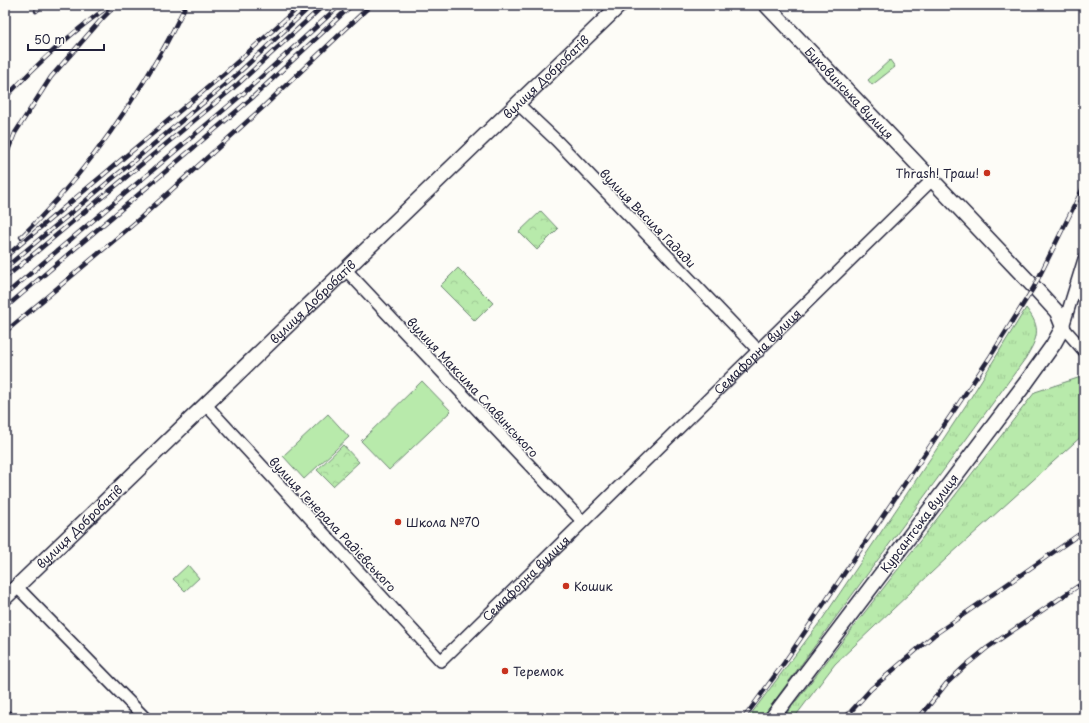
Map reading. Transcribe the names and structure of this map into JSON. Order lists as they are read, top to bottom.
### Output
{
  "streets": {
    "street": [
      "вулиця Добробатів",
      "Буковинська вулиця",
      "вулиця Василя Гадади",
      "Семафорна вулиця",
      "вулиця Максима Славинського",
      "Курсантська вулиця",
      "вулиця Генерала Радієвського"
    ]
  },
  "crossings": [
    ["вулиця Добробатів", "вулиця Василя Гадади"],
    ["вулиця Добробатів", "вулиця Максима Славинського"],
    ["вулиця Добробатів", "вулиця Генерала Радієвського"],
    ["Буковинська вулиця", "Семафорна вулиця"],
    ["вулиця Василя Гадади", "Семафорна вулиця"],
    ["Семафорна вулиця", "вулиця Максима Славинського"],
    ["Семафорна вулиця", "вулиця Генерала Радієвського"]
  ],
  "places": [
    "Thrash! Траш!",
    "Школа №70",
    "Кошик",
    "Теремок"
  ],
  "scale_bar": "50 m"
}
